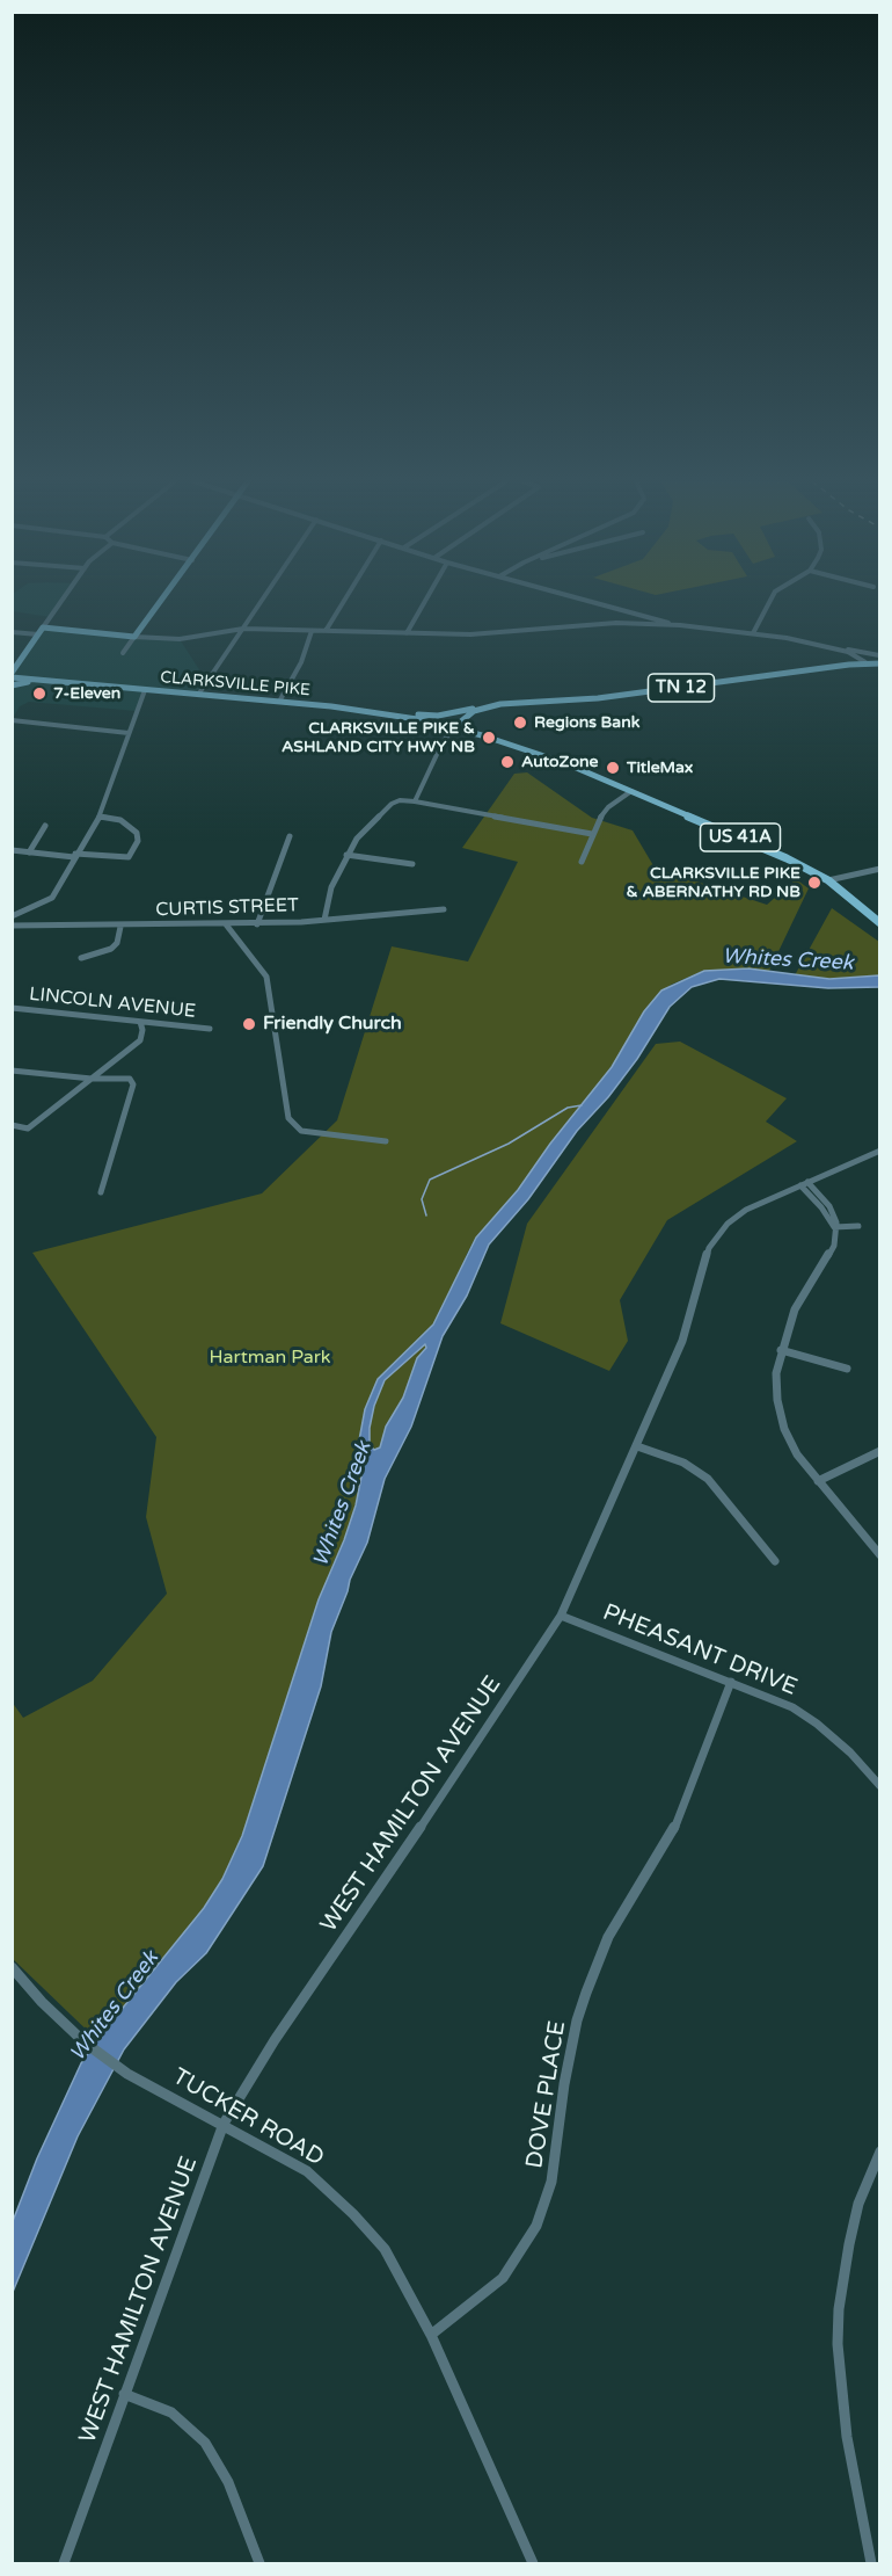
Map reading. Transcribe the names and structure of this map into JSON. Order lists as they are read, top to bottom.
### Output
{
  "streets": {
    "main road": ["CLARKSVILLE PIKE", "TN 12", "US 41A"],
    "street": [
      "CURTIS STREET",
      "LINCOLN AVENUE",
      "PHEASANT DRIVE",
      "WEST HAMILTON AVENUE",
      "DOVE PLACE",
      "TUCKER ROAD"
    ]
  },
  "crossings": [
    ["CLARKSVILLE PIKE", "TN 12"],
    ["CLARKSVILLE PIKE", "US 41A"],
    ["TN 12", "US 41A"],
    ["PHEASANT DRIVE", "WEST HAMILTON AVENUE"],
    ["PHEASANT DRIVE", "DOVE PLACE"],
    ["WEST HAMILTON AVENUE", "TUCKER ROAD"],
    ["DOVE PLACE", "TUCKER ROAD"]
  ],
  "water": ["Whites Creek"],
  "parks": ["Hartman Park"],
  "places": [
    "7-Eleven",
    "Regions Bank",
    "CLARKSVILLE PIKE & ASHLAND CITY HWY NB",
    "AutoZone",
    "TitleMax",
    "CLARKSVILLE PIKE & ABERNATHY RD NB",
    "Friendly Church"
  ]
}
